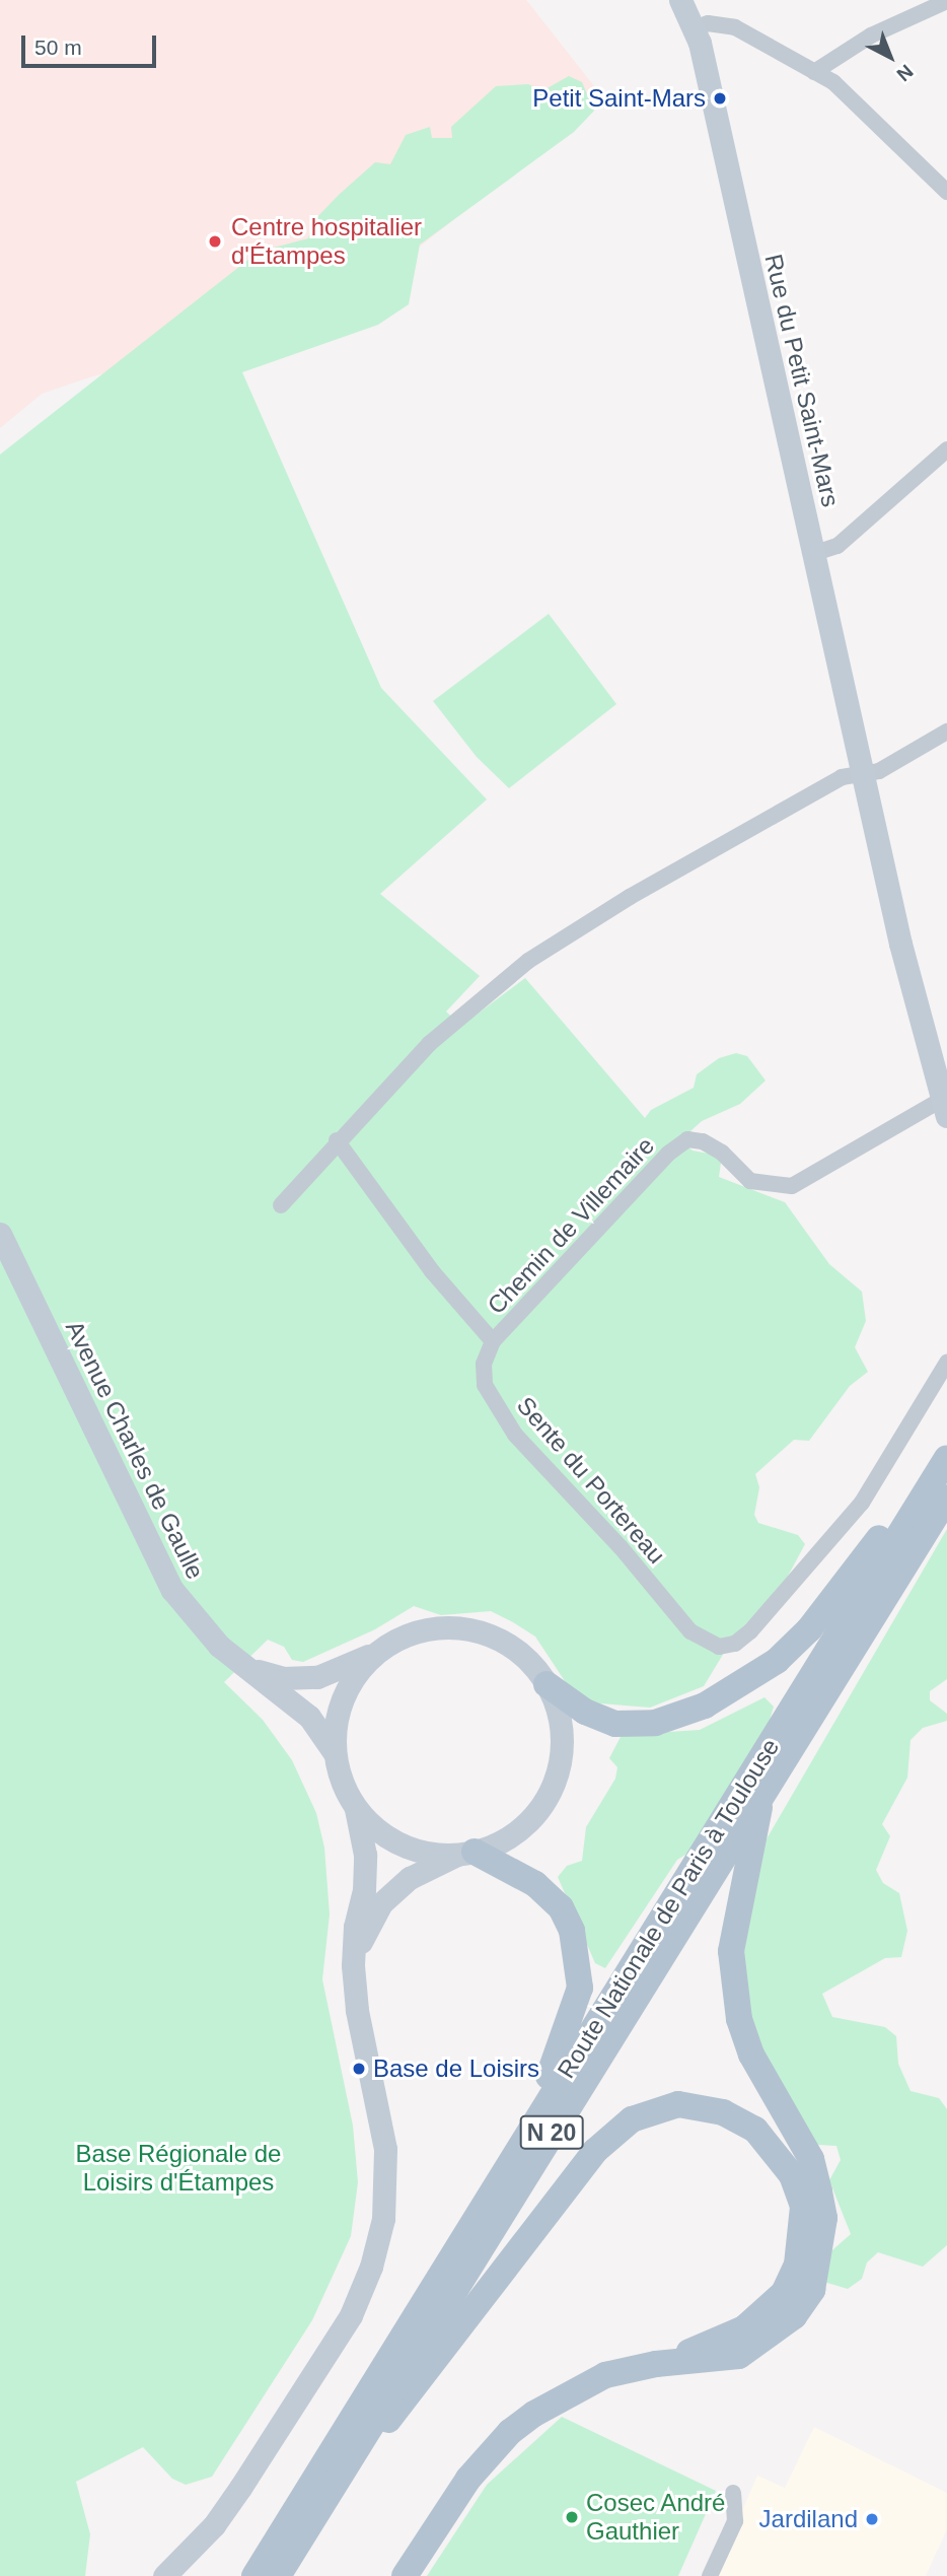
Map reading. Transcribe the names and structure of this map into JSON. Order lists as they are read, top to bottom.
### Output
{
  "streets": {
    "main road": [
      "Rue du Petit Saint-Mars",
      "Avenue Charles de Gaulle",
      "Route Nationale de Paris à Toulouse",
      "N 20"
    ],
    "street": ["Chemin de Villemaire", "Sente du Portereau"]
  },
  "crossings": [
    ["Rue du Petit Saint-Mars", "Chemin de Villemaire"],
    ["Chemin de Villemaire", "Sente du Portereau"]
  ],
  "parks": ["Base Régionale de Loisirs d'Étampes"],
  "places": [
    "Petit Saint-Mars",
    "Centre hospitalier d'Étampes",
    "Base de Loisirs",
    "Cosec André Gauthier",
    "Jardiland"
  ],
  "scale_bar": "50 m",
  "north": "bottom right"
}
